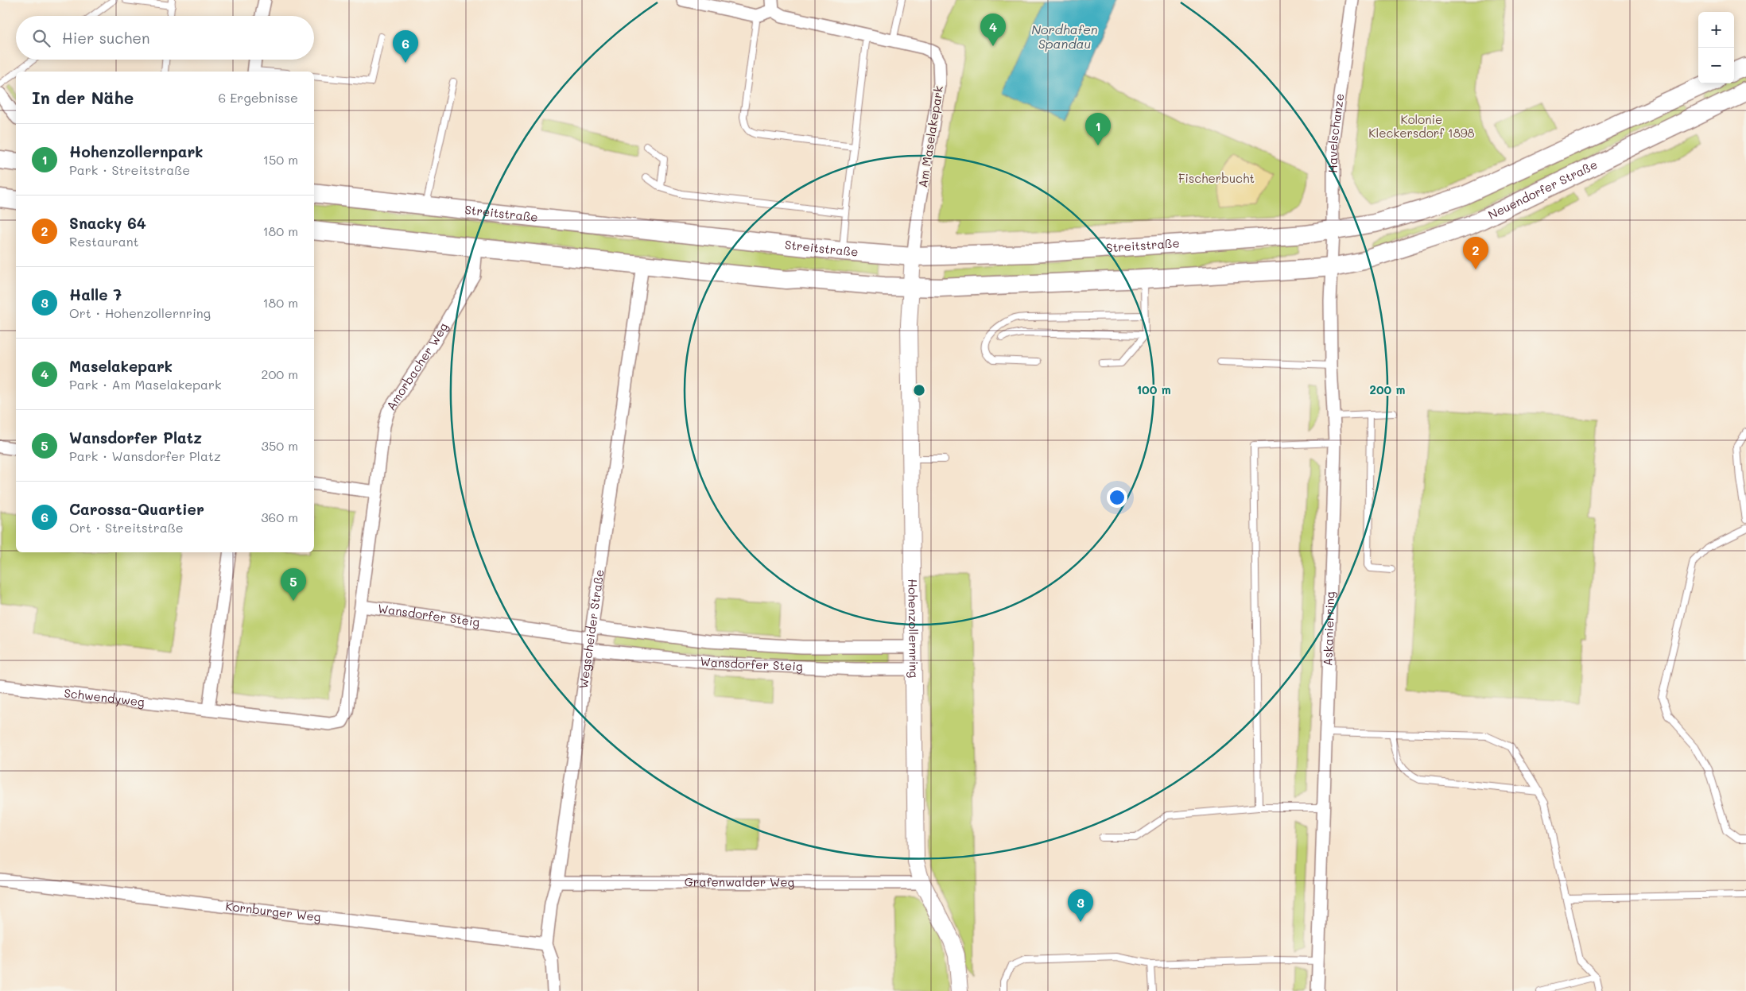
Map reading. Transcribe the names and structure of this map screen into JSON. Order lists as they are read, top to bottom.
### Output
{
  "streets": {
    "main road": ["Neuendorfer Straße", "Streitstraße"],
    "street": [
      "Havelschanze",
      "Am Maselakepark",
      "Amorbacher Weg",
      "Wansdorfer Steig",
      "Wegscheider Straße",
      "Hohenzollernring",
      "Askanierring",
      "Schwendyweg",
      "Grafenwalder Weg",
      "Kornburger Weg"
    ]
  },
  "crossings": [
    ["Havelschanze", "Neuendorfer Straße"],
    ["Havelschanze", "Streitstraße"],
    ["Havelschanze", "Askanierring"],
    ["Am Maselakepark", "Streitstraße"],
    ["Am Maselakepark", "Hohenzollernring"],
    ["Neuendorfer Straße", "Askanierring"],
    ["Streitstraße", "Hohenzollernring"],
    ["Amorbacher Weg", "Wansdorfer Steig"],
    ["Amorbacher Weg", "Schwendyweg"],
    ["Wansdorfer Steig", "Wegscheider Straße"],
    ["Wansdorfer Steig", "Hohenzollernring"],
    ["Wansdorfer Steig", "Schwendyweg"],
    ["Wegscheider Straße", "Grafenwalder Weg"],
    ["Wegscheider Straße", "Kornburger Weg"],
    ["Hohenzollernring", "Grafenwalder Weg"]
  ],
  "water": ["Nordhafen Spandau"],
  "parks": ["Kolonie Kleckersdorf 1898", "Fischerbucht"],
  "page": {
    "map_buttons": ["+", "−"],
    "pins": [
      "4",
      "6",
      "1",
      "2",
      "5",
      "3"
    ],
    "search": "Hier suchen",
    "heading": ["In der Nähe", "6 Ergebnisse"],
    "list": [
      {
        "mark": "1",
        "name": "Hohenzollernpark",
        "note": "Park · Streitstraße",
        "value": "150 m"
      },
      {
        "mark": "2",
        "name": "Snacky 64",
        "note": "Restaurant",
        "value": "180 m"
      },
      {
        "mark": "3",
        "name": "Halle 7",
        "note": "Ort · Hohenzollernring",
        "value": "180 m"
      },
      {
        "mark": "4",
        "name": "Maselakepark",
        "note": "Park · Am Maselakepark",
        "value": "200 m"
      },
      {
        "mark": "5",
        "name": "Wansdorfer Platz",
        "note": "Park · Wansdorfer Platz",
        "value": "350 m"
      },
      {
        "mark": "6",
        "name": "Carossa-Quartier",
        "note": "Ort · Streitstraße",
        "value": "360 m"
      }
    ]
  },
  "rings": ["100 m", "200 m"]
}
